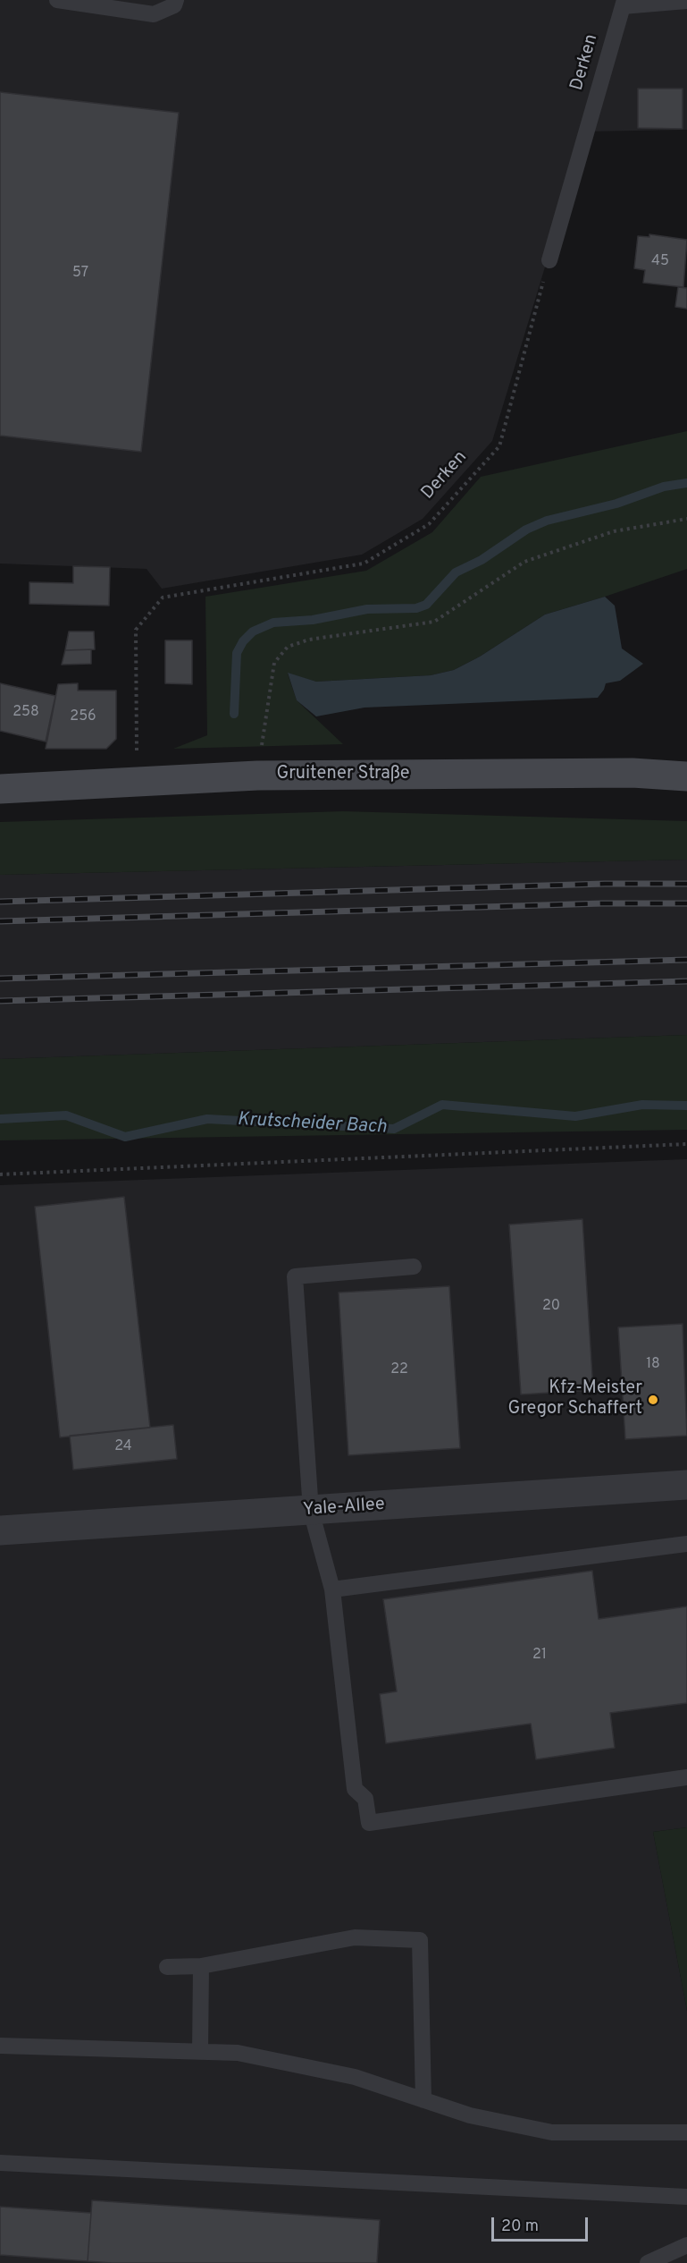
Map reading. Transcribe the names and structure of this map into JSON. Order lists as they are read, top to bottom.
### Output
{
  "streets": {
    "street": ["Gruitener Straße", "Yale-Allee"],
    "lane": ["Derken"]
  },
  "crossings": [
    ["Derken", "Gruitener Straße"]
  ],
  "water": ["Krutscheider Bach"],
  "places": ["Kfz-Meister Gregor Schaffert"],
  "house_numbers": [
    "45",
    "57",
    "258",
    "256",
    "20",
    "18",
    "22",
    "24",
    "21"
  ],
  "scale_bar": "20 m"
}
